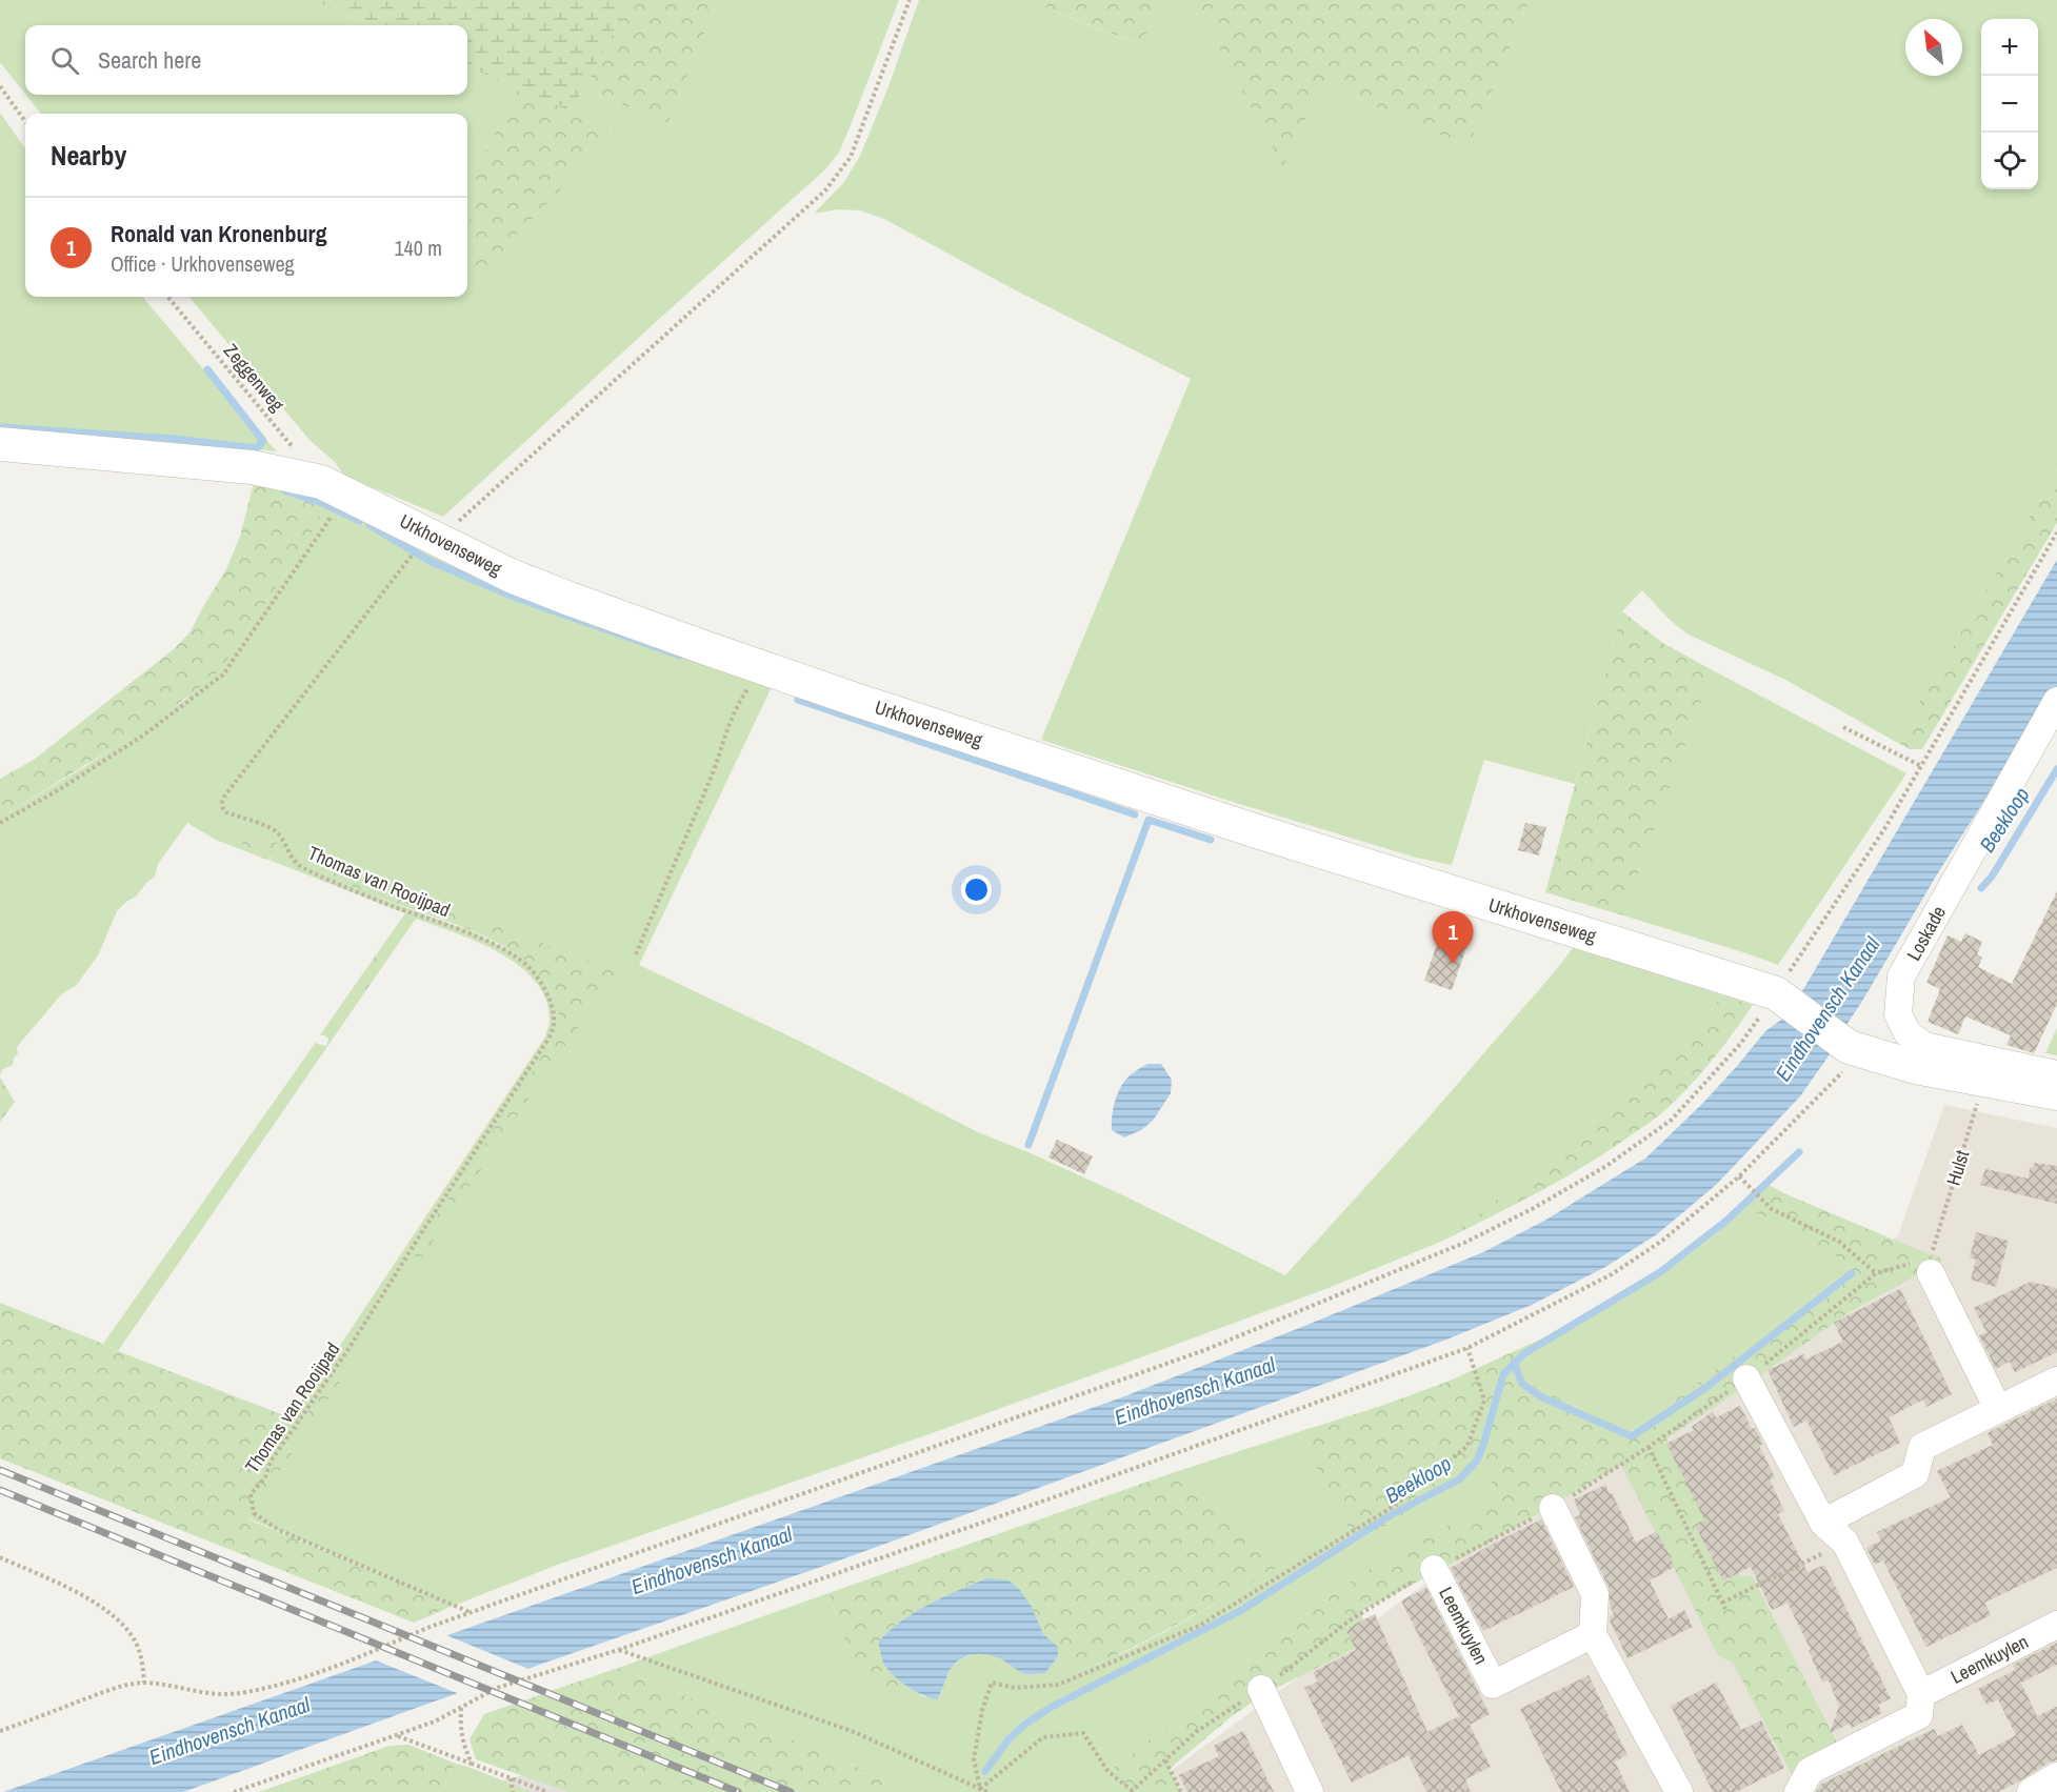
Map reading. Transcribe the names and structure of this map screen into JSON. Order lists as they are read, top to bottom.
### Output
{
  "streets": {
    "street": ["Urkhovenseweg", "Loskade", "Leemkuylen"],
    "path": ["Zeggenweg", "Thomas van Rooijpad", "Hulst"]
  },
  "crossings": [
    ["Zeggenweg", "Urkhovenseweg"]
  ],
  "water": ["Beekloop", "Eindhovensch Kanaal"],
  "north": "top left",
  "page": {
    "map_buttons": ["+", "−"],
    "search": "Search here",
    "heading": "Nearby",
    "list": [
      {
        "mark": "1",
        "name": "Ronald van Kronenburg",
        "note": "Office · Urkhovenseweg",
        "value": "140 m"
      }
    ],
    "pins": "1"
  }
}
